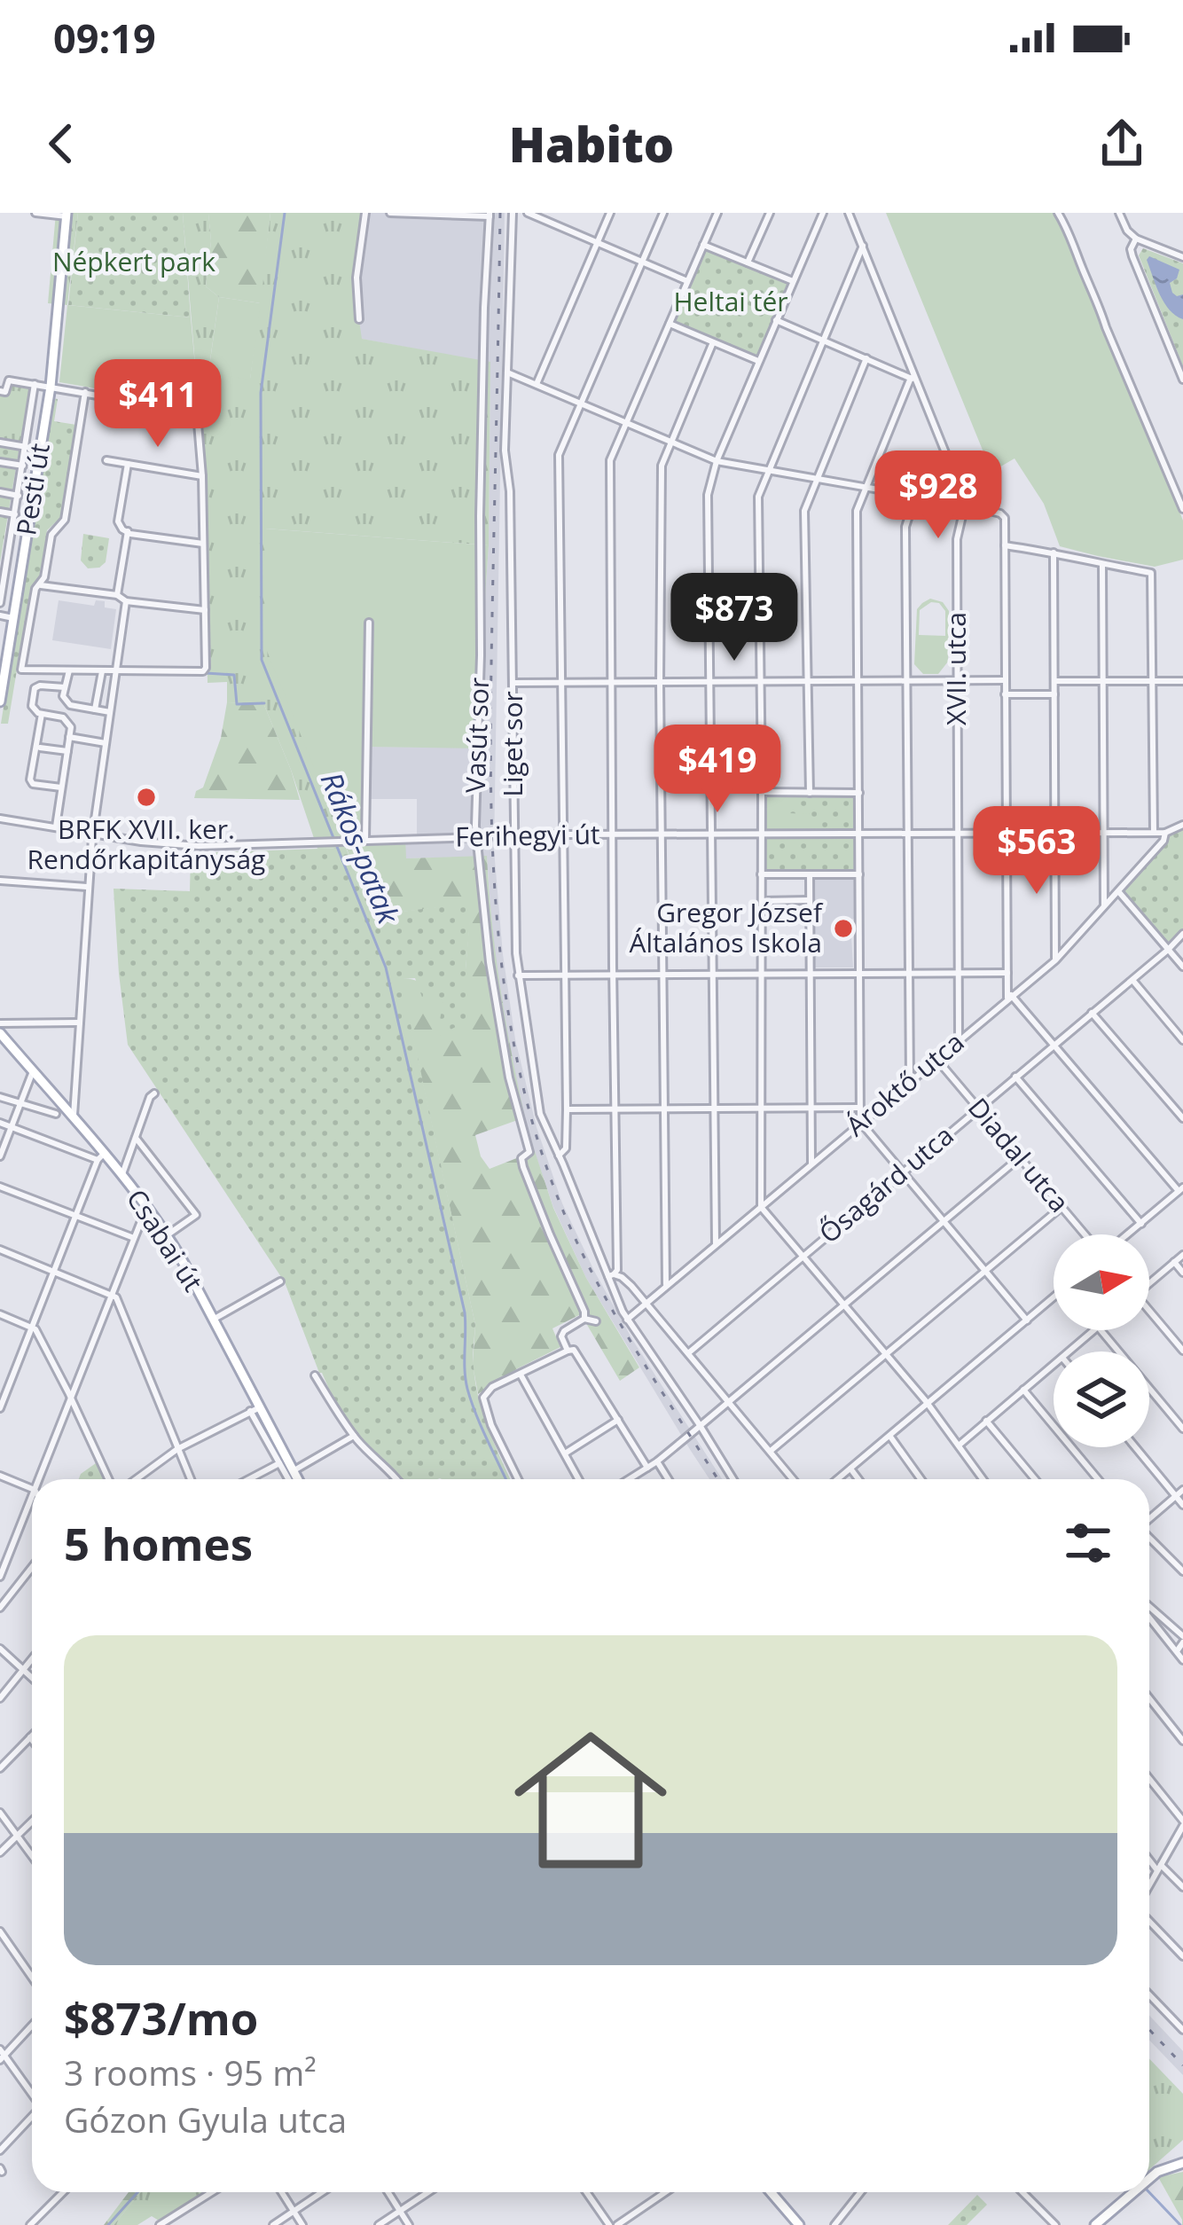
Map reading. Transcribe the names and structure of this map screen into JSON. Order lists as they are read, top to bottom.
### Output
{
  "streets": {
    "main road": ["Pesti út", "Csabai út"],
    "street": [
      "XVII. utca",
      "Vasút sor",
      "Liget sor",
      "Ferihegyi út",
      "Ároktő utca",
      "Diadal utca",
      "Ősagárd utca"
    ]
  },
  "crossings": [
    ["XVII. utca", "Ferihegyi út"],
    ["XVII. utca", "Ároktő utca"],
    ["Vasút sor", "Ferihegyi út"],
    ["Liget sor", "Ferihegyi út"],
    ["Liget sor", "Ároktő utca"],
    ["Ferihegyi út", "Ároktő utca"],
    ["Ároktő utca", "Diadal utca"],
    ["Diadal utca", "Ősagárd utca"]
  ],
  "water": ["Rákos-patak"],
  "parks": ["Népkert park", "Heltai tér"],
  "places": ["BRFK XVII. ker. Rendőrkapitányság", "Gregor József Általános Iskola"],
  "north": "right",
  "page": {
    "status": "09:19",
    "header": "Habito",
    "price": [
      "$411",
      "$928",
      "$873",
      "$419",
      "$563"
    ],
    "heading": "5 homes",
    "list": [
      {
        "name": "$873/mo",
        "note": "3 rooms · 95 m² · Gózon Gyula utca"
      }
    ]
  }
}
